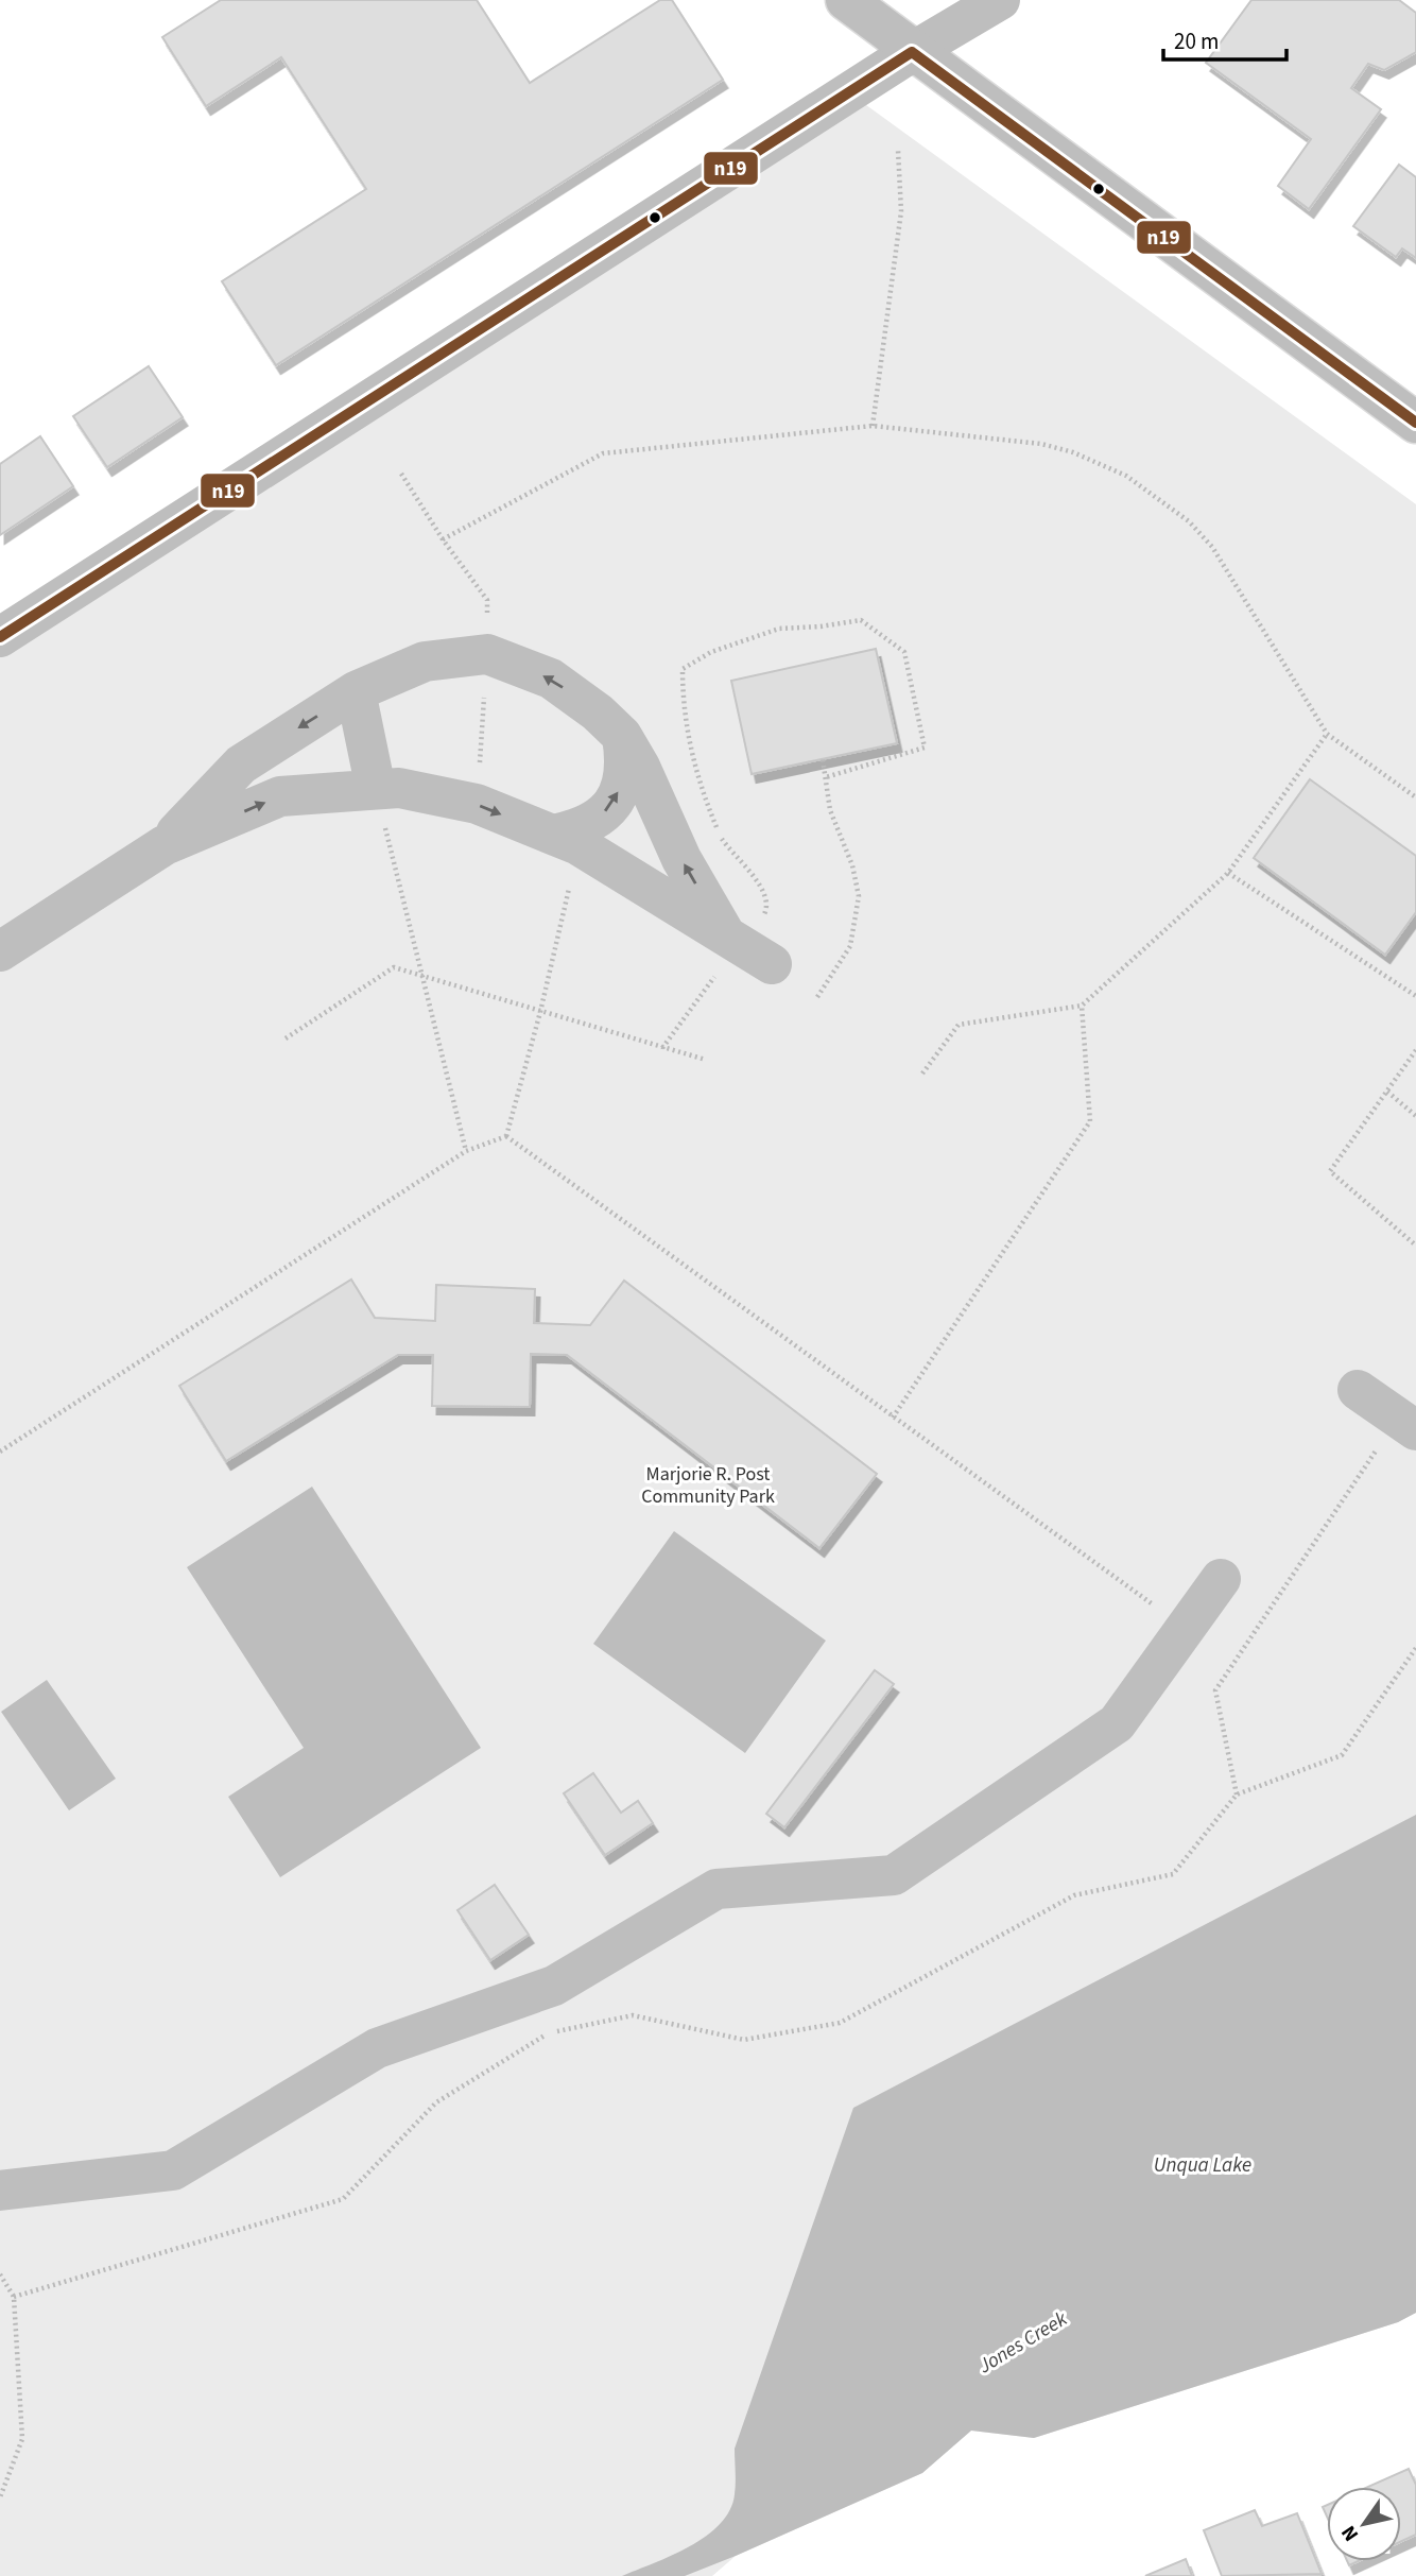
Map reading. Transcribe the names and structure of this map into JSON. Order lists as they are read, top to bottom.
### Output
{
  "water": ["Unqua Lake", "Jones Creek"],
  "parks": ["Marjorie R. Post Community Park"],
  "lines": ["transit line n19"],
  "scale_bar": "20 m",
  "north": "bottom left"
}
